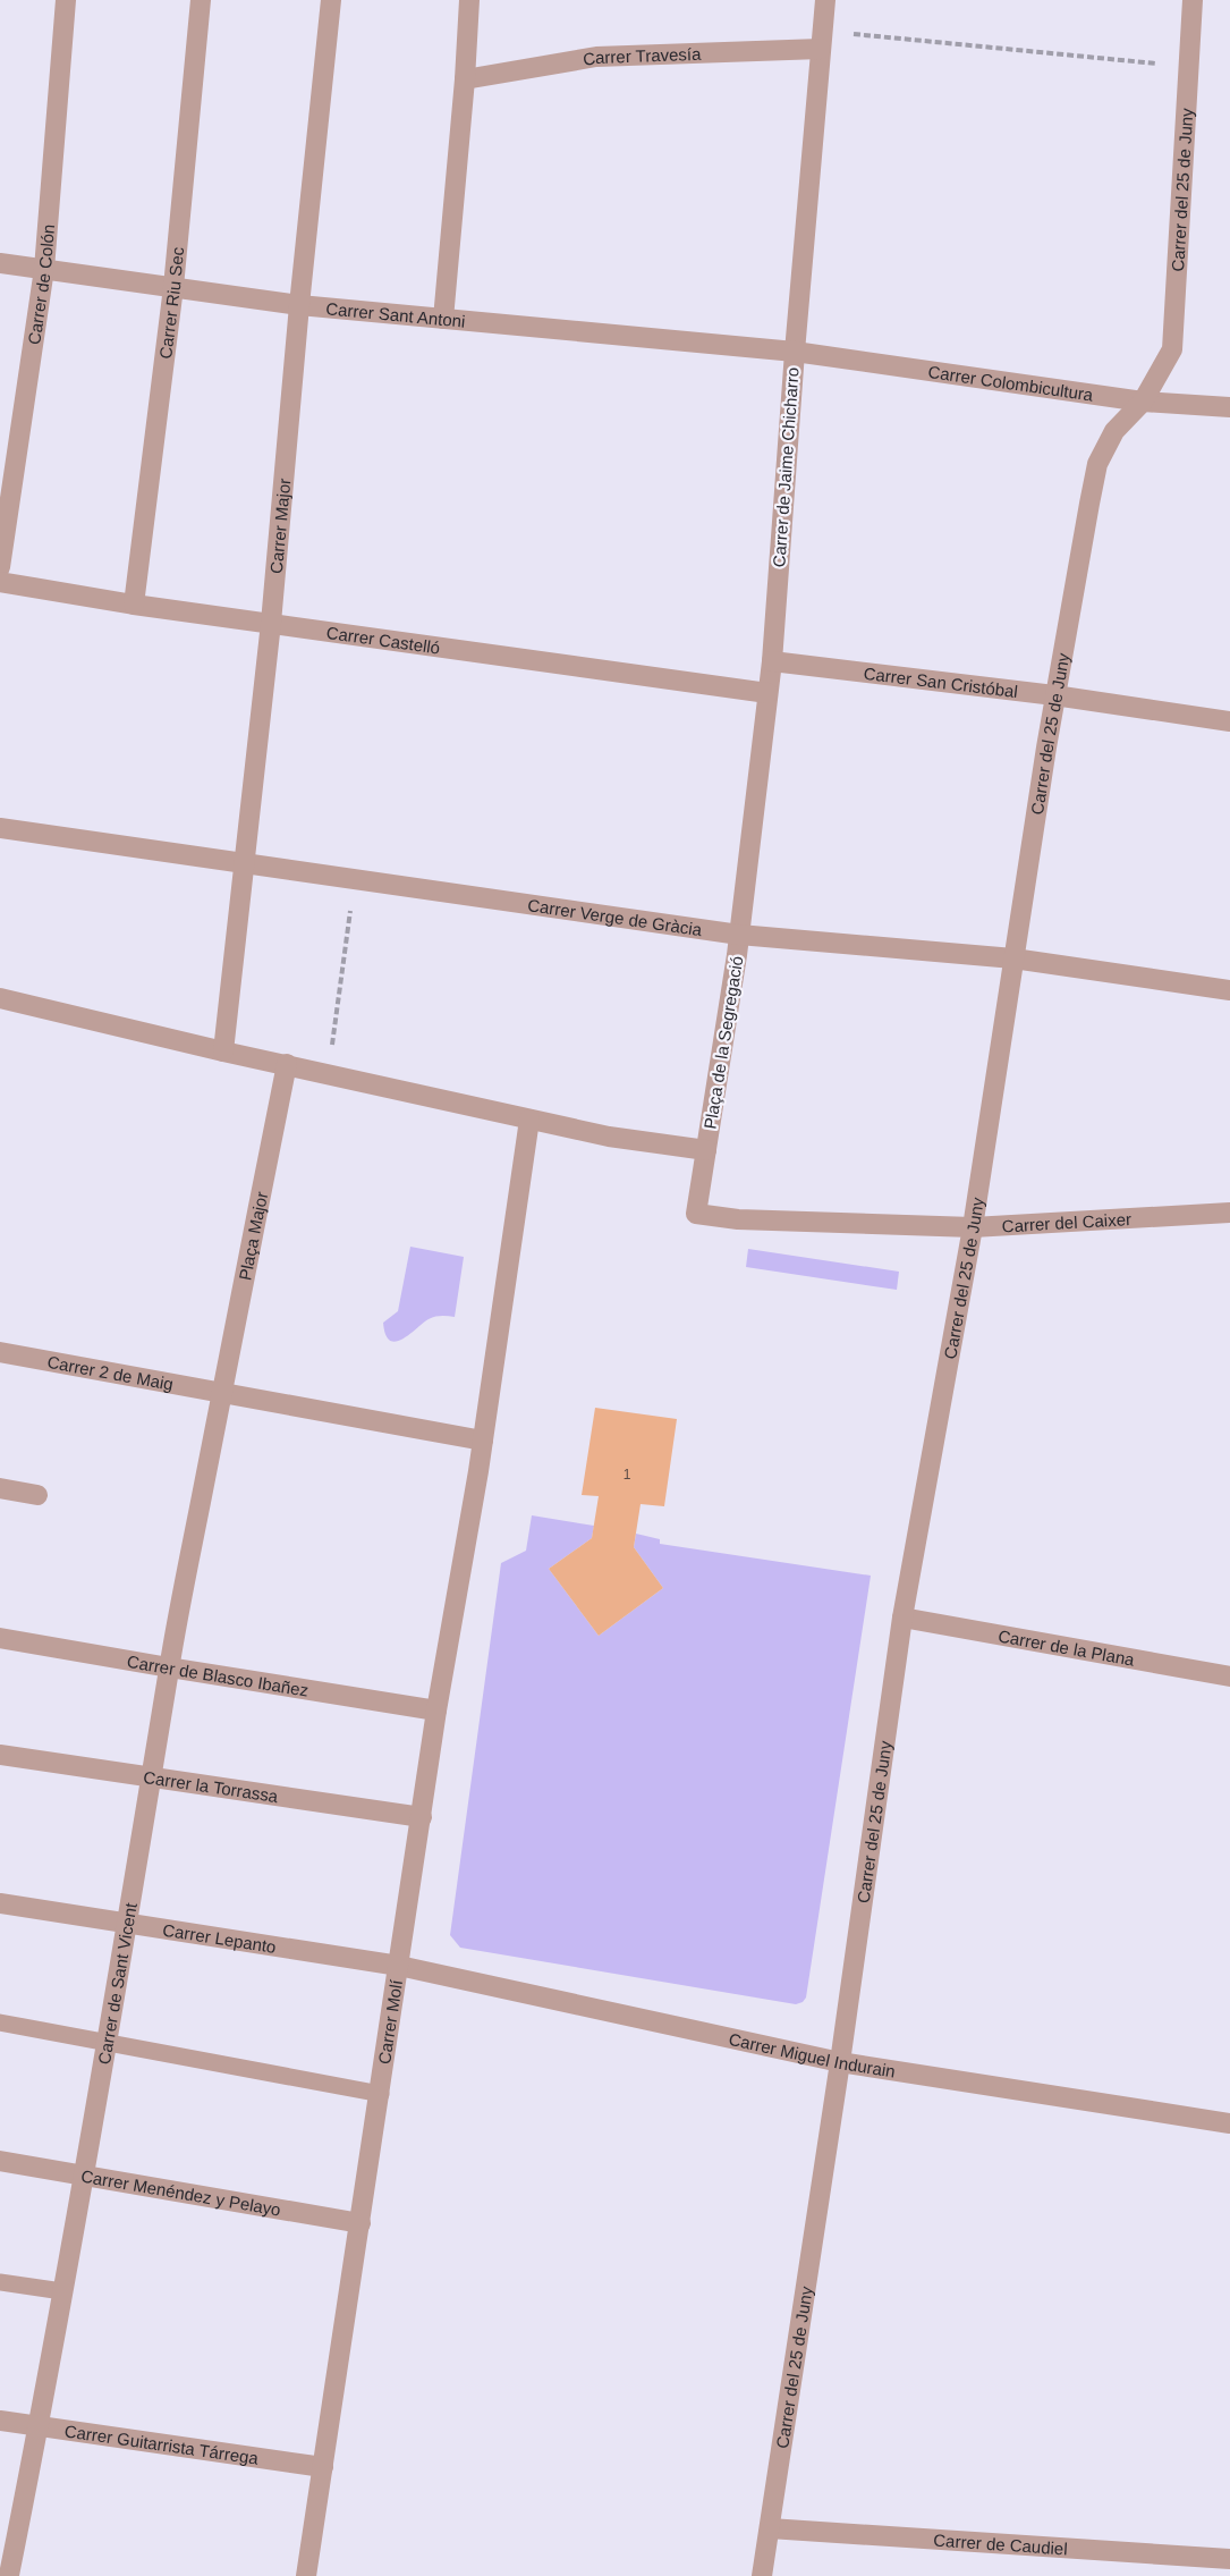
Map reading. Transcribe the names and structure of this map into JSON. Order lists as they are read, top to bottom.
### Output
{
  "streets": {
    "street": [
      "Carrer Travesía",
      "Carrer del 25 de Juny",
      "Carrer de Colón",
      "Carrer Riu Sec",
      "Carrer Sant Antoni",
      "Carrer Colombicultura",
      "Carrer de Jaime Chicharro",
      "Carrer Major",
      "Carrer Castelló",
      "Carrer San Cristóbal",
      "Carrer Verge de Gràcia",
      "Plaça de la Segregació",
      "Carrer del Caixer",
      "Plaça Major",
      "Carrer 2 de Maig",
      "Carrer de la Plana",
      "Carrer de Blasco Ibañez",
      "Carrer la Torrassa",
      "Carrer Lepanto",
      "Carrer de Sant Vicent",
      "Carrer Molí",
      "Carrer Miguel Indurain",
      "Carrer Menéndez y Pelayo",
      "Carrer Guitarrista Tárrega",
      "Carrer de Caudiel"
    ]
  },
  "crossings": [
    ["Carrer Travesía", "Carrer de Jaime Chicharro"],
    ["Carrer del 25 de Juny", "Carrer Colombicultura"],
    ["Carrer del 25 de Juny", "Carrer San Cristóbal"],
    ["Carrer del 25 de Juny", "Carrer Verge de Gràcia"],
    ["Carrer del 25 de Juny", "Carrer del Caixer"],
    ["Carrer del 25 de Juny", "Carrer de la Plana"],
    ["Carrer del 25 de Juny", "Carrer Miguel Indurain"],
    ["Carrer del 25 de Juny", "Carrer de Caudiel"],
    ["Carrer de Colón", "Carrer Sant Antoni"],
    ["Carrer Riu Sec", "Carrer Sant Antoni"],
    ["Carrer Riu Sec", "Carrer Castelló"],
    ["Carrer Sant Antoni", "Carrer Colombicultura"],
    ["Carrer Sant Antoni", "Carrer de Jaime Chicharro"],
    ["Carrer Sant Antoni", "Carrer Major"],
    ["Carrer Colombicultura", "Carrer de Jaime Chicharro"],
    ["Carrer de Jaime Chicharro", "Carrer Castelló"],
    ["Carrer de Jaime Chicharro", "Carrer San Cristóbal"],
    ["Carrer de Jaime Chicharro", "Carrer Verge de Gràcia"],
    ["Carrer de Jaime Chicharro", "Plaça de la Segregació"],
    ["Carrer Major", "Carrer Castelló"],
    ["Carrer Major", "Carrer Verge de Gràcia"],
    ["Carrer Verge de Gràcia", "Plaça de la Segregació"],
    ["Plaça de la Segregació", "Carrer del Caixer"],
    ["Plaça Major", "Carrer 2 de Maig"],
    ["Plaça Major", "Carrer de Sant Vicent"],
    ["Carrer 2 de Maig", "Carrer de Sant Vicent"],
    ["Carrer de Blasco Ibañez", "Carrer de Sant Vicent"],
    ["Carrer de Blasco Ibañez", "Carrer Molí"],
    ["Carrer la Torrassa", "Carrer de Sant Vicent"],
    ["Carrer la Torrassa", "Carrer Molí"],
    ["Carrer Lepanto", "Carrer de Sant Vicent"],
    ["Carrer Lepanto", "Carrer Molí"],
    ["Carrer Lepanto", "Carrer Miguel Indurain"],
    ["Carrer de Sant Vicent", "Carrer Menéndez y Pelayo"],
    ["Carrer de Sant Vicent", "Carrer Guitarrista Tárrega"],
    ["Carrer Molí", "Carrer Miguel Indurain"],
    ["Carrer Molí", "Carrer Menéndez y Pelayo"],
    ["Carrer Molí", "Carrer Guitarrista Tárrega"]
  ],
  "house_numbers": ["1"]
}
